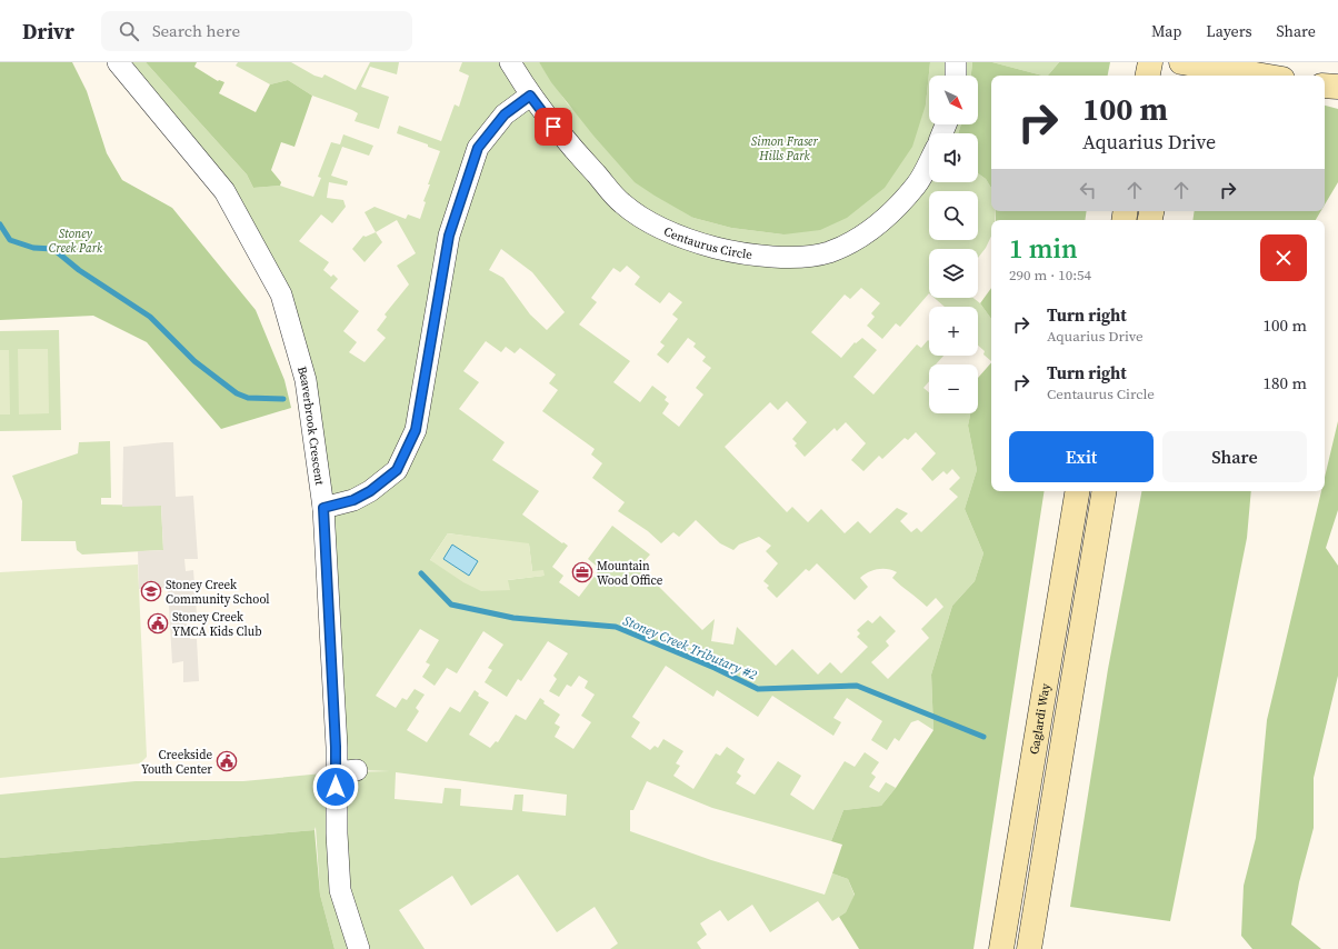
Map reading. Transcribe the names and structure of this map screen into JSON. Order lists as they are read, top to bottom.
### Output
{
  "streets": {
    "main road": ["Gaglardi Way"],
    "street": ["Centaurus Circle", "Beaverbrook Crescent"]
  },
  "water": ["Stoney Creek Tributary #2"],
  "parks": ["Simon Fraser Hills Park", "Stoney Creek Park"],
  "places": {
    "office": ["Mountain Wood Office"],
    "school or university": ["Stoney Creek Community School"],
    "public building": ["Stoney Creek YMCA Kids Club", "Creekside Youth Center"]
  },
  "north": "bottom right",
  "page": {
    "header": "Drivr",
    "search": "Search here",
    "nav": ["Map", "Layers", "Share"],
    "map_buttons": ["+", "−"],
    "turn": ["100 m", "Aquarius Drive"],
    "heading": ["1 min", "290 m · 10:54"],
    "list": [
      {
        "name": "Turn right",
        "note": "Aquarius Drive",
        "value": "100 m"
      },
      {
        "name": "Turn right",
        "note": "Centaurus Circle",
        "value": "180 m"
      }
    ],
    "buttons": ["Exit", "Share"]
  }
}
